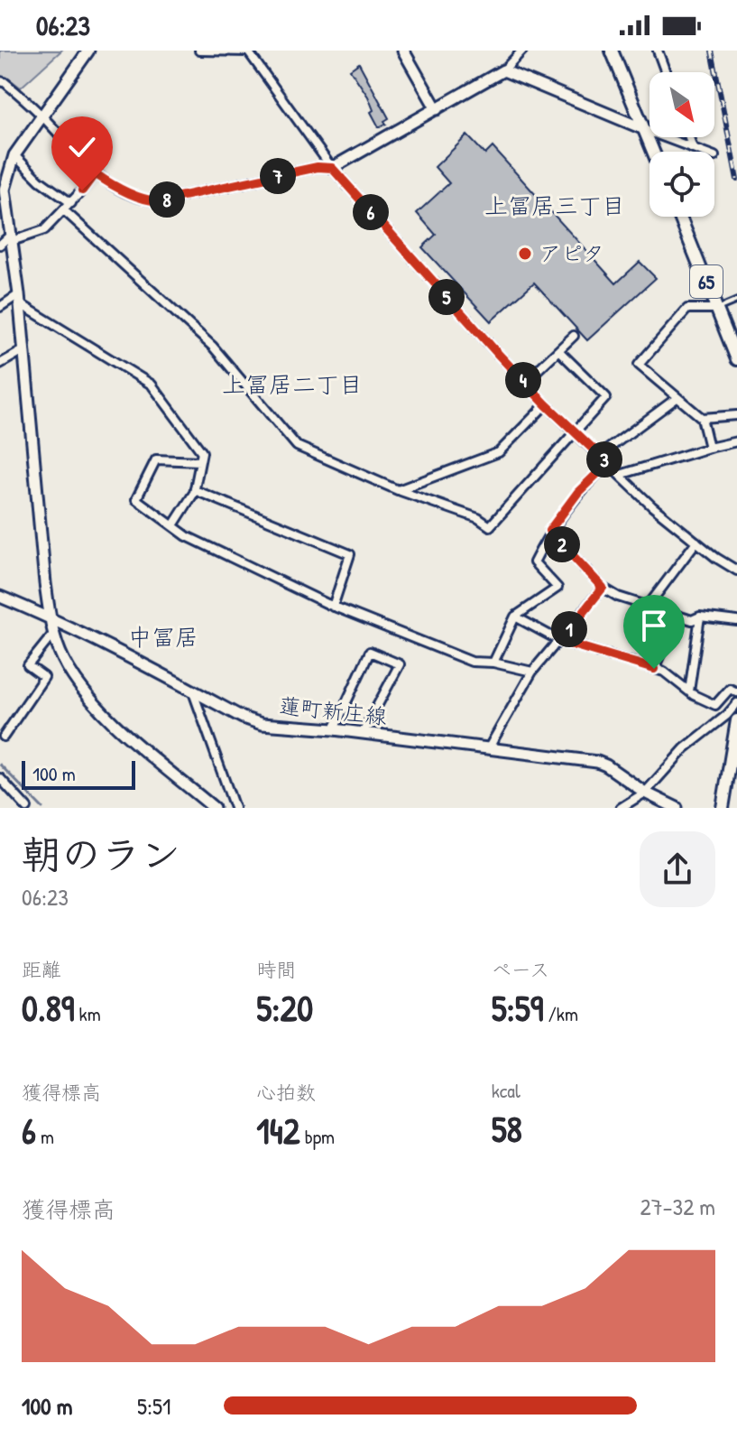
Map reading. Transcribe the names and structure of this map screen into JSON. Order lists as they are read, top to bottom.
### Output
{
  "streets": {
    "main road": ["65"],
    "street": ["蓮町新庄線"]
  },
  "districts": ["上冨居三丁目", "上冨居二丁目", "中冨居"],
  "places": ["アピタ"],
  "scale_bar": "100 m",
  "north": "bottom right",
  "page": {
    "status": "06:23",
    "pins": [
      "7",
      "8",
      "6",
      "5",
      "4",
      "3",
      "2",
      "1"
    ],
    "scale": "100 m",
    "heading": ["朝のラン", "06:23"],
    "stats": [
      ["距離", "0.89 km"],
      ["時間", "5:20"],
      ["ペース", "5:59 /km"],
      ["獲得標高", "6 m"],
      ["心拍数", "142 bpm"],
      ["kcal", "58"]
    ],
    "chart": ["獲得標高", "27–32 m"],
    "list": [
      {
        "name": "100 m",
        "note": "5:51"
      }
    ]
  }
}
